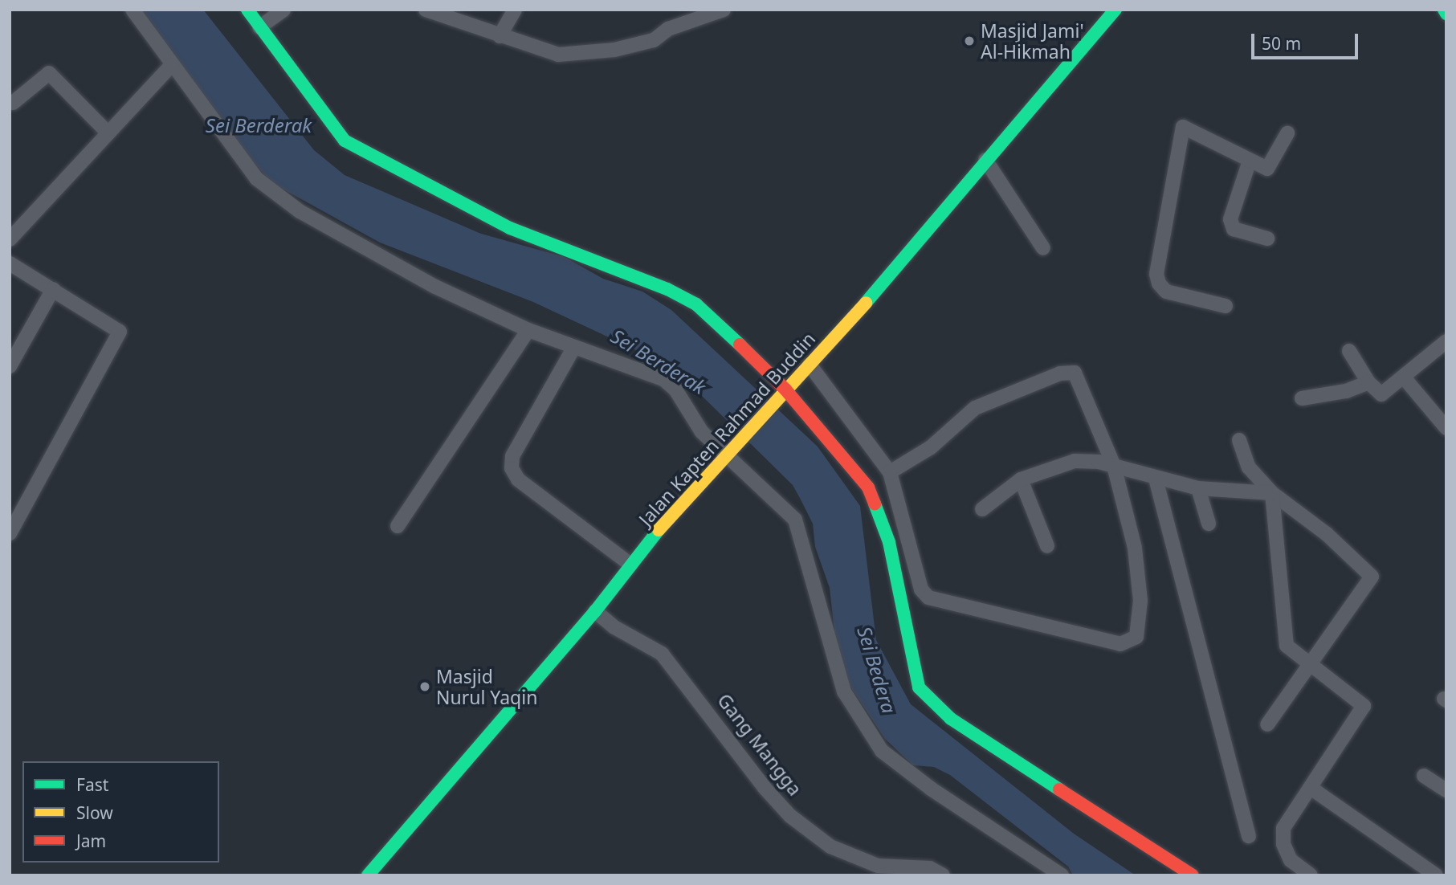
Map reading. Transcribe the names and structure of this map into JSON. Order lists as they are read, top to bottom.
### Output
{
  "streets": {
    "street": ["Jalan Kapten Rahmad Buddin", "Gang Mangga"]
  },
  "crossings": [
    ["Jalan Kapten Rahmad Buddin", "Gang Mangga"]
  ],
  "water": ["Sei Berderak", "Sei Bedera"],
  "places": ["Masjid Jami' Al-Hikmah", "Masjid Nurul Yaqin"],
  "legend": ["Fast", "Slow", "Jam"],
  "scale_bar": "50 m"
}
